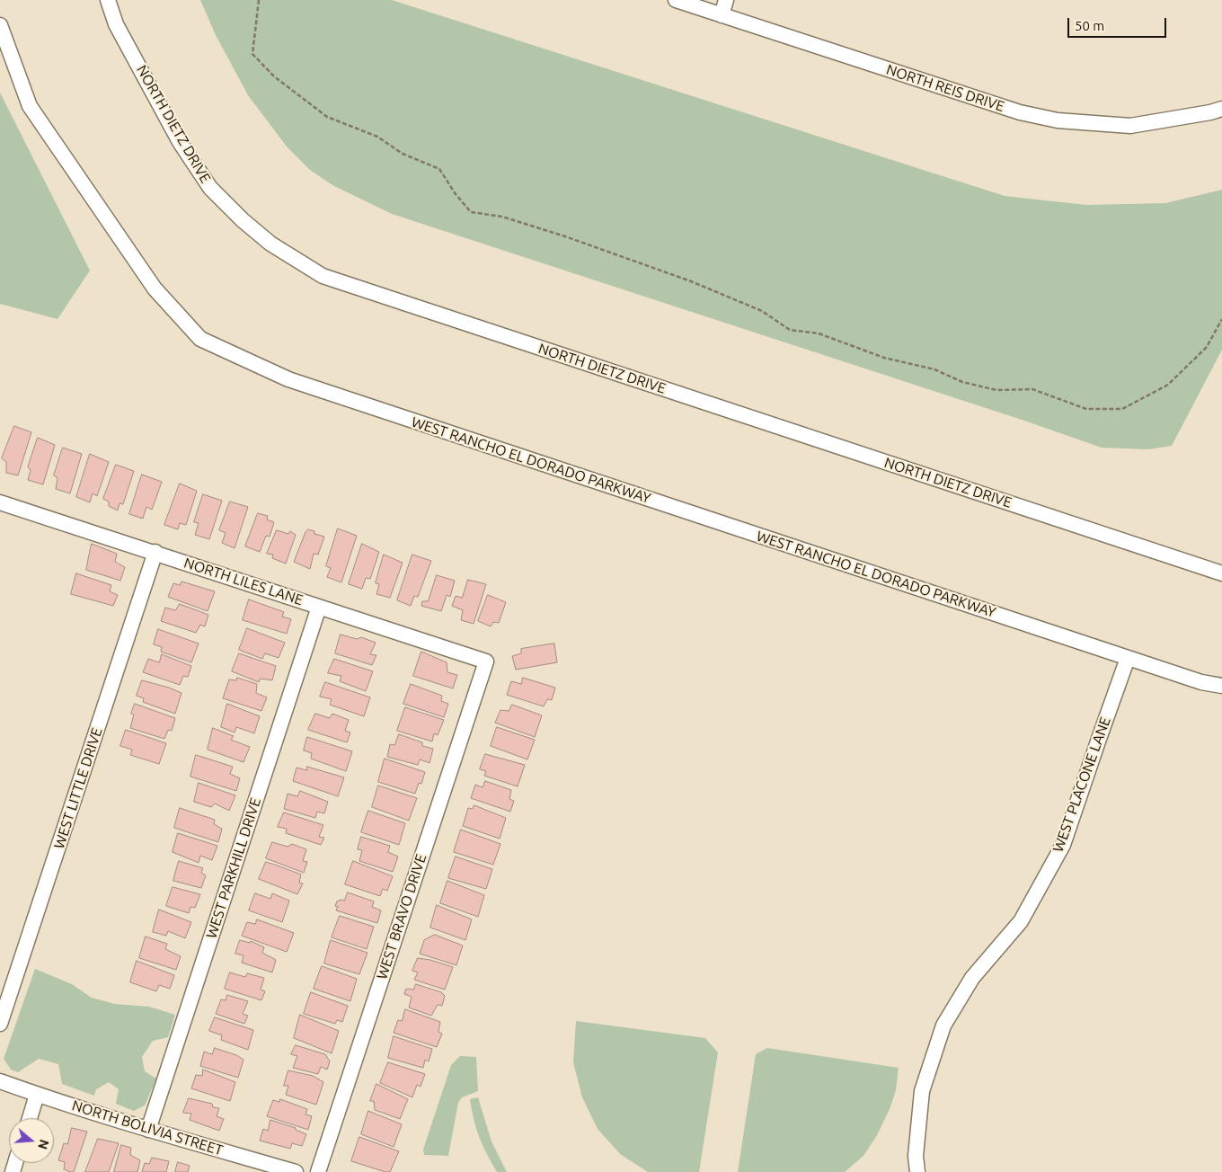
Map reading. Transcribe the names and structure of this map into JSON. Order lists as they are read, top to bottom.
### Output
{
  "streets": {
    "street": [
      "NORTH REIS DRIVE",
      "NORTH DIETZ DRIVE",
      "WEST RANCHO EL DORADO PARKWAY",
      "NORTH LILES LANE",
      "WEST PLACONE LANE",
      "WEST LITTLE DRIVE",
      "WEST PARKHILL DRIVE",
      "WEST BRAVO DRIVE",
      "NORTH BOLIVIA STREET"
    ]
  },
  "crossings": [
    ["WEST RANCHO EL DORADO PARKWAY", "WEST PLACONE LANE"],
    ["NORTH LILES LANE", "WEST LITTLE DRIVE"],
    ["NORTH LILES LANE", "WEST PARKHILL DRIVE"],
    ["NORTH LILES LANE", "WEST BRAVO DRIVE"],
    ["WEST PARKHILL DRIVE", "NORTH BOLIVIA STREET"]
  ],
  "scale_bar": "50 m",
  "north": "right"
}
